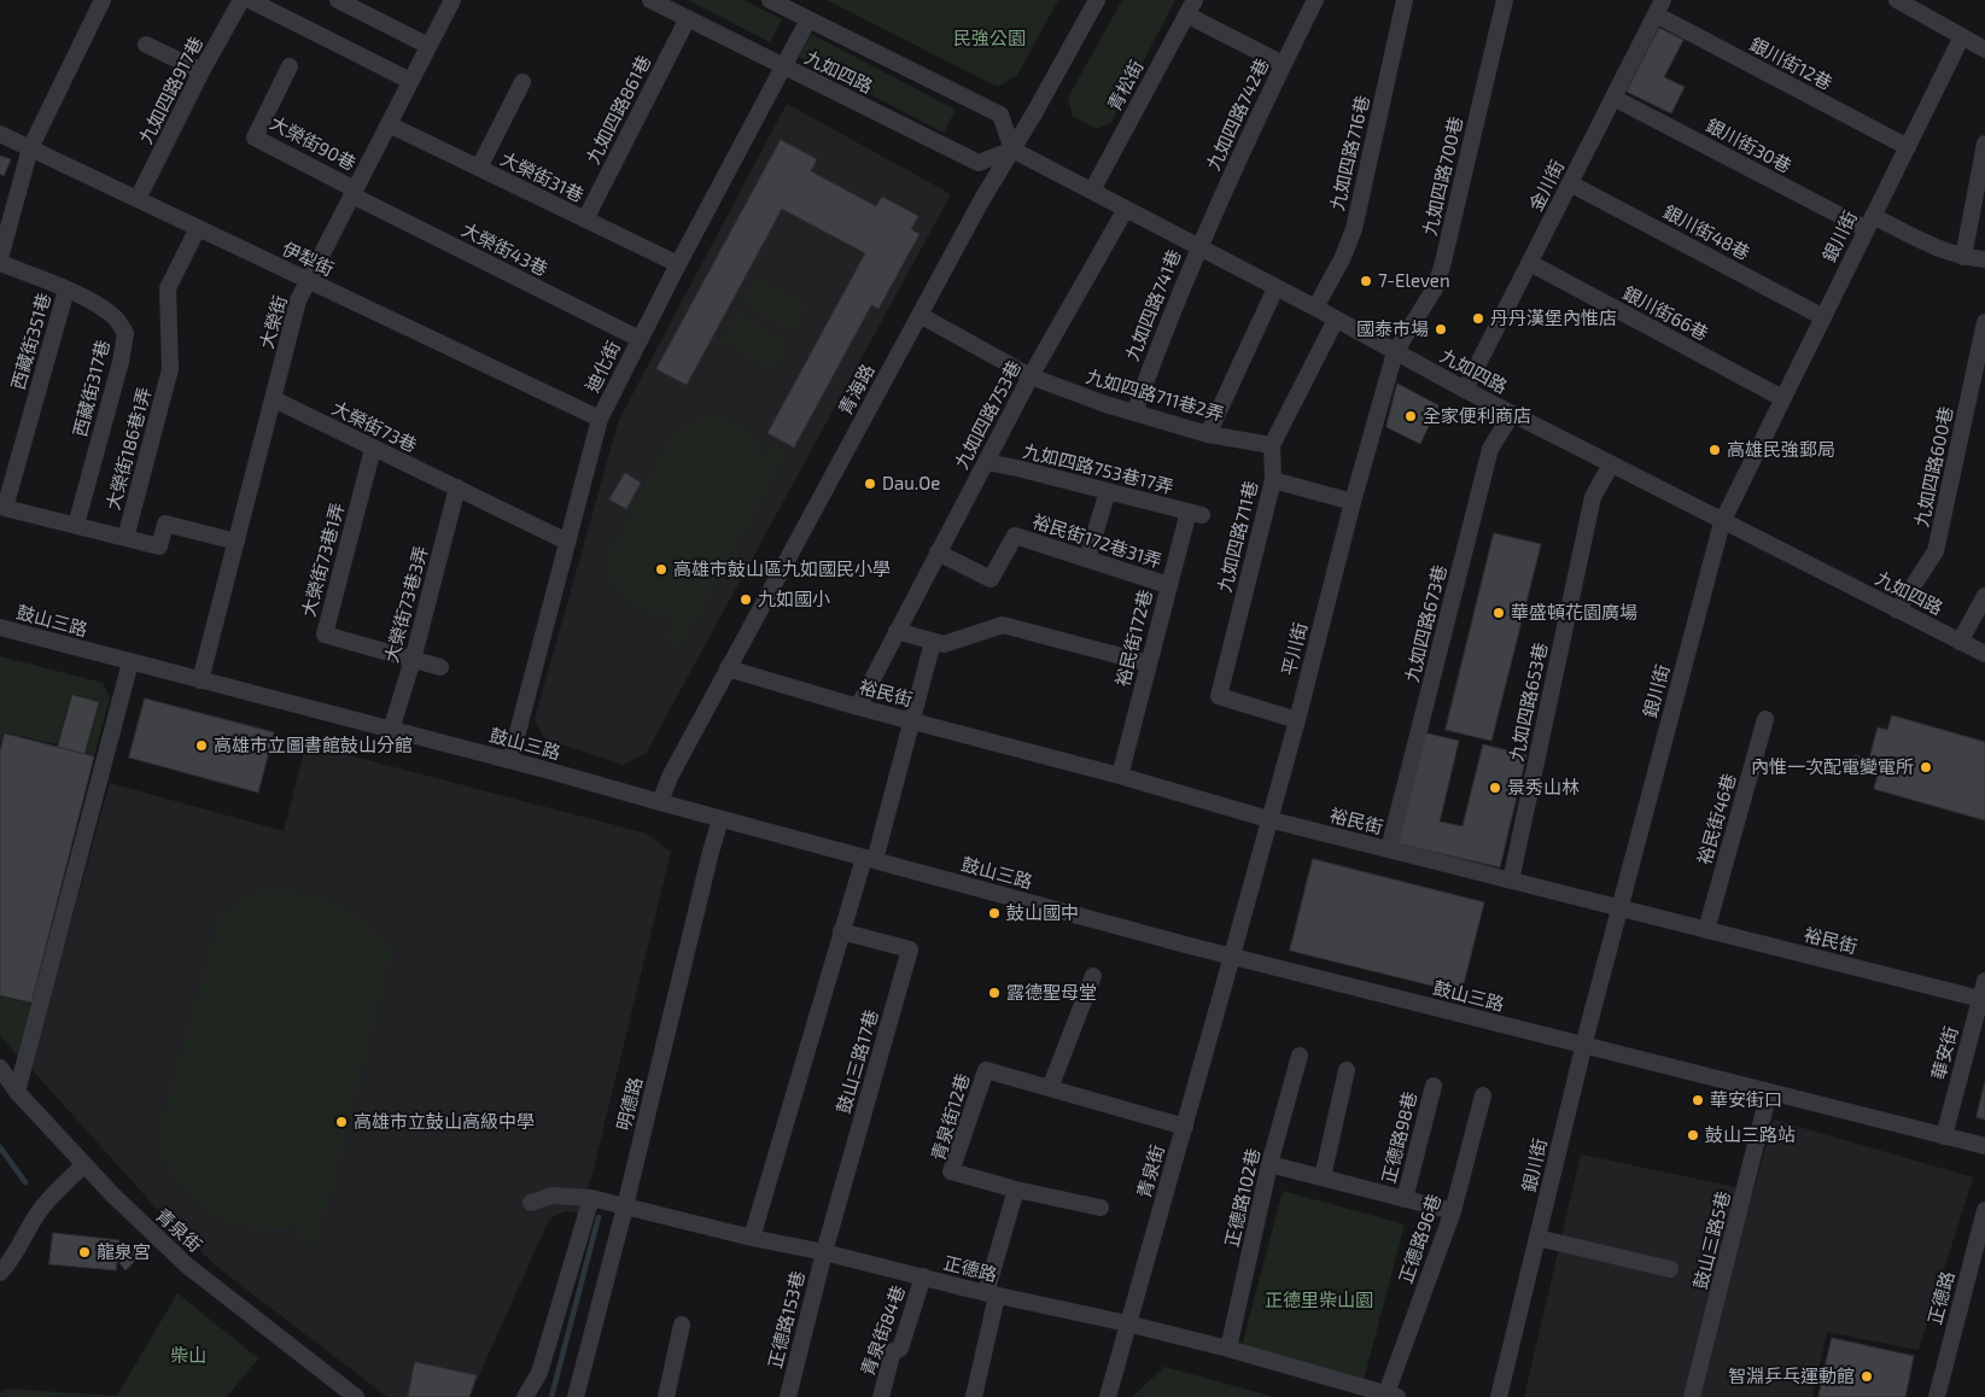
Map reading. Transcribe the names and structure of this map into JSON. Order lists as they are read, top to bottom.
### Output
{
  "streets": {
    "street": [
      "銀川街12巷",
      "九如四路",
      "青松街",
      "九如四路917巷",
      "九如四路861巷",
      "九如四路742巷",
      "大榮街90巷",
      "銀川街30巷",
      "九如四路716巷",
      "九如四路700巷",
      "大榮街31巷",
      "金川街",
      "銀川街48巷",
      "銀川街",
      "大榮街43巷",
      "伊犁街",
      "九如四路741巷",
      "銀川街66巷",
      "大榮街",
      "西藏街351巷",
      "迪化街",
      "西藏街317巷",
      "青海路",
      "九如四路711巷2弄",
      "九如四路753巷",
      "大榮街73巷",
      "大榮街186巷1弄",
      "九如四路600巷",
      "九如四路753巷17弄",
      "九如四路711巷",
      "裕民街172巷31弄",
      "大榮街73巷1弄",
      "大榮街73巷3弄",
      "鼓山三路",
      "九如四路673巷",
      "裕民街172巷",
      "平川街",
      "裕民街",
      "九如四路653巷",
      "裕民街46巷",
      "華安街",
      "鼓山三路17巷",
      "明德路",
      "青泉街12巷",
      "正德路98巷",
      "青泉街",
      "正德路102巷",
      "正德路96巷",
      "鼓山三路5巷",
      "正德路",
      "正德路153巷",
      "青泉街84巷"
    ]
  },
  "crossings": [
    ["銀川街12巷", "金川街"],
    ["銀川街12巷", "銀川街"],
    ["九如四路", "青松街"],
    ["九如四路", "九如四路861巷"],
    ["九如四路", "九如四路742巷"],
    ["九如四路", "九如四路716巷"],
    ["九如四路", "九如四路700巷"],
    ["九如四路", "金川街"],
    ["九如四路", "銀川街"],
    ["九如四路", "九如四路741巷"],
    ["九如四路", "迪化街"],
    ["九如四路", "青海路"],
    ["九如四路", "九如四路753巷"],
    ["九如四路", "九如四路600巷"],
    ["九如四路", "九如四路711巷"],
    ["九如四路", "九如四路673巷"],
    ["九如四路", "平川街"],
    ["九如四路", "九如四路653巷"],
    ["九如四路917巷", "伊犁街"],
    ["九如四路861巷", "大榮街31巷"],
    ["九如四路742巷", "九如四路741巷"],
    ["大榮街90巷", "大榮街43巷"],
    ["大榮街90巷", "大榮街"],
    ["銀川街30巷", "金川街"],
    ["銀川街30巷", "銀川街"],
    ["九如四路700巷", "平川街"],
    ["大榮街31巷", "大榮街"],
    ["大榮街31巷", "迪化街"],
    ["金川街", "銀川街48巷"],
    ["金川街", "銀川街66巷"],
    ["銀川街48巷", "銀川街"],
    ["銀川街", "銀川街66巷"],
    ["銀川街", "鼓山三路"],
    ["銀川街", "裕民街"],
    ["大榮街43巷", "大榮街"],
    ["大榮街43巷", "迪化街"],
    ["伊犁街", "大榮街"],
    ["伊犁街", "迪化街"],
    ["伊犁街", "大榮街186巷1弄"],
    ["九如四路741巷", "九如四路711巷2弄"],
    ["大榮街", "西藏街351巷"],
    ["大榮街", "大榮街73巷"],
    ["大榮街", "鼓山三路"],
    ["西藏街351巷", "西藏街317巷"],
    ["西藏街351巷", "大榮街186巷1弄"],
    ["迪化街", "大榮街73巷"],
    ["迪化街", "鼓山三路"],
    ["青海路", "九如四路711巷2弄"],
    ["青海路", "鼓山三路"],
    ["青海路", "裕民街"],
    ["九如四路711巷2弄", "九如四路753巷"],
    ["九如四路711巷2弄", "九如四路711巷"],
    ["九如四路753巷", "九如四路753巷17弄"],
    ["九如四路753巷", "裕民街172巷31弄"],
    ["九如四路753巷", "裕民街"],
    ["大榮街73巷", "大榮街73巷1弄"],
    ["大榮街73巷", "大榮街73巷3弄"],
    ["九如四路753巷17弄", "裕民街172巷"],
    ["九如四路711巷", "平川街"],
    ["裕民街172巷31弄", "裕民街172巷"],
    ["大榮街73巷1弄", "大榮街73巷3弄"],
    ["大榮街73巷3弄", "鼓山三路"],
    ["鼓山三路", "平川街"],
    ["鼓山三路", "華安街"],
    ["鼓山三路", "明德路"],
    ["鼓山三路", "青泉街"],
    ["鼓山三路", "鼓山三路5巷"],
    ["九如四路673巷", "裕民街"],
    ["裕民街172巷", "裕民街"],
    ["平川街", "裕民街"],
    ["平川街", "青泉街"],
    ["裕民街", "九如四路653巷"],
    ["裕民街", "裕民街46巷"],
    ["裕民街", "華安街"],
    ["鼓山三路17巷", "正德路"],
    ["鼓山三路17巷", "正德路153巷"],
    ["明德路", "正德路"],
    ["青泉街12巷", "青泉街"],
    ["青泉街", "正德路"],
    ["正德路102巷", "正德路"],
    ["正德路96巷", "正德路"],
    ["正德路", "正德路153巷"],
    ["正德路", "青泉街84巷"]
  ],
  "parks": ["民強公園", "正德里柴山園", "柴山"],
  "places": [
    "7-Eleven",
    "丹丹漢堡內惟店",
    "國泰市場",
    "全家便利商店",
    "高雄民強郵局",
    "Dau.Oe",
    "高雄市鼓山區九如國民小學",
    "九如國小",
    "華盛頓花園廣場",
    "高雄市立圖書館鼓山分館",
    "內惟一次配電變電所",
    "景秀山林",
    "鼓山國中",
    "露德聖母堂",
    "華安街口",
    "高雄市立鼓山高級中學",
    "鼓山三路站",
    "龍泉宮",
    "智淵乒乓運動館"
  ]
}
